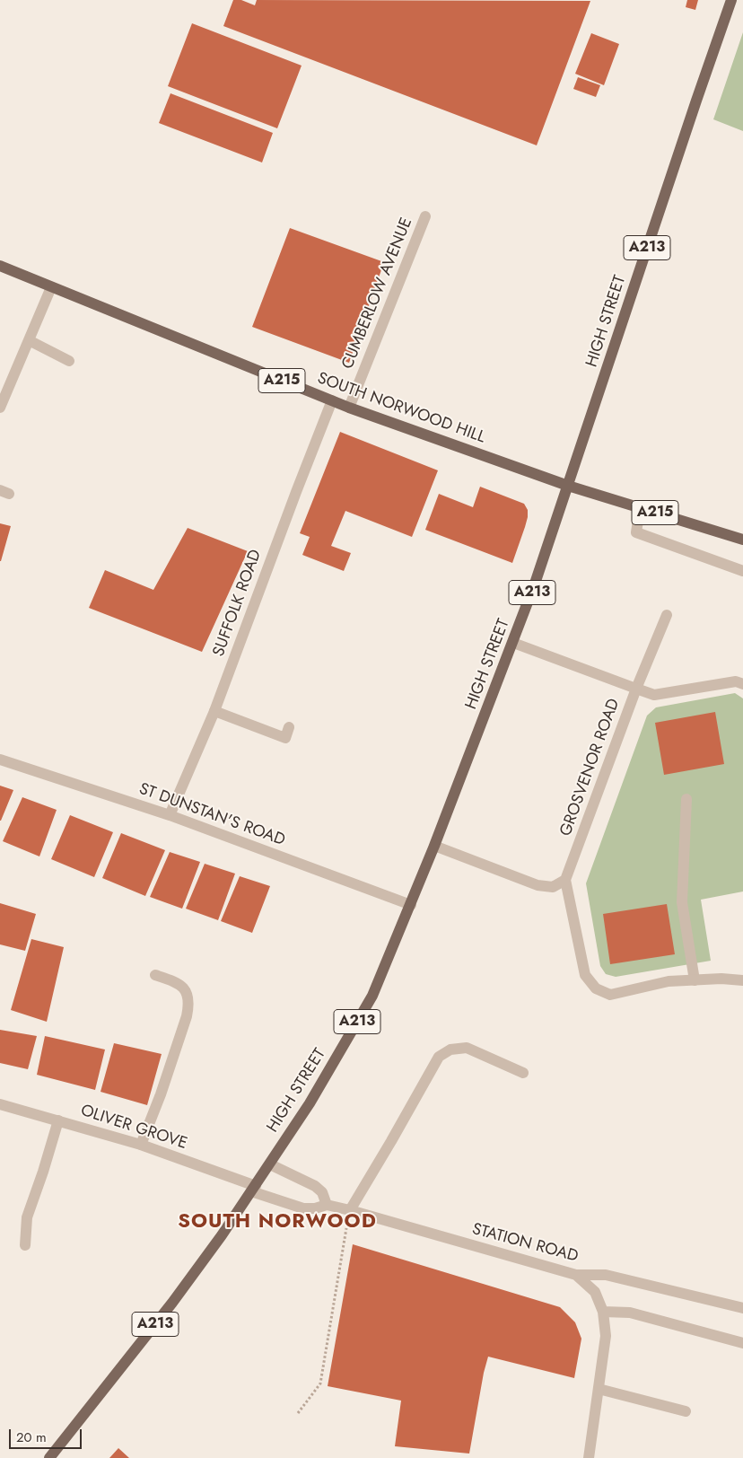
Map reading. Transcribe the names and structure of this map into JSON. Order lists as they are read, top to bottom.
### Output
{
  "streets": {
    "main road": [
      "A213",
      "HIGH STREET",
      "A215",
      "SOUTH NORWOOD HILL"
    ],
    "street": [
      "CUMBERLOW AVENUE",
      "SUFFOLK ROAD",
      "GROSVENOR ROAD",
      "ST DUNSTAN'S ROAD",
      "OLIVER GROVE",
      "STATION ROAD"
    ]
  },
  "crossings": [
    ["A213", "HIGH STREET"],
    ["A213", "OLIVER GROVE"],
    ["A213", "STATION ROAD"],
    ["CUMBERLOW AVENUE", "SOUTH NORWOOD HILL"],
    ["HIGH STREET", "A215"],
    ["HIGH STREET", "SOUTH NORWOOD HILL"],
    ["HIGH STREET", "GROSVENOR ROAD"],
    ["HIGH STREET", "ST DUNSTAN'S ROAD"],
    ["HIGH STREET", "OLIVER GROVE"],
    ["HIGH STREET", "STATION ROAD"],
    ["A215", "SOUTH NORWOOD HILL"],
    ["SOUTH NORWOOD HILL", "SUFFOLK ROAD"],
    ["SUFFOLK ROAD", "ST DUNSTAN'S ROAD"],
    ["OLIVER GROVE", "STATION ROAD"]
  ],
  "districts": ["SOUTH NORWOOD"],
  "scale_bar": "20 m"
}
